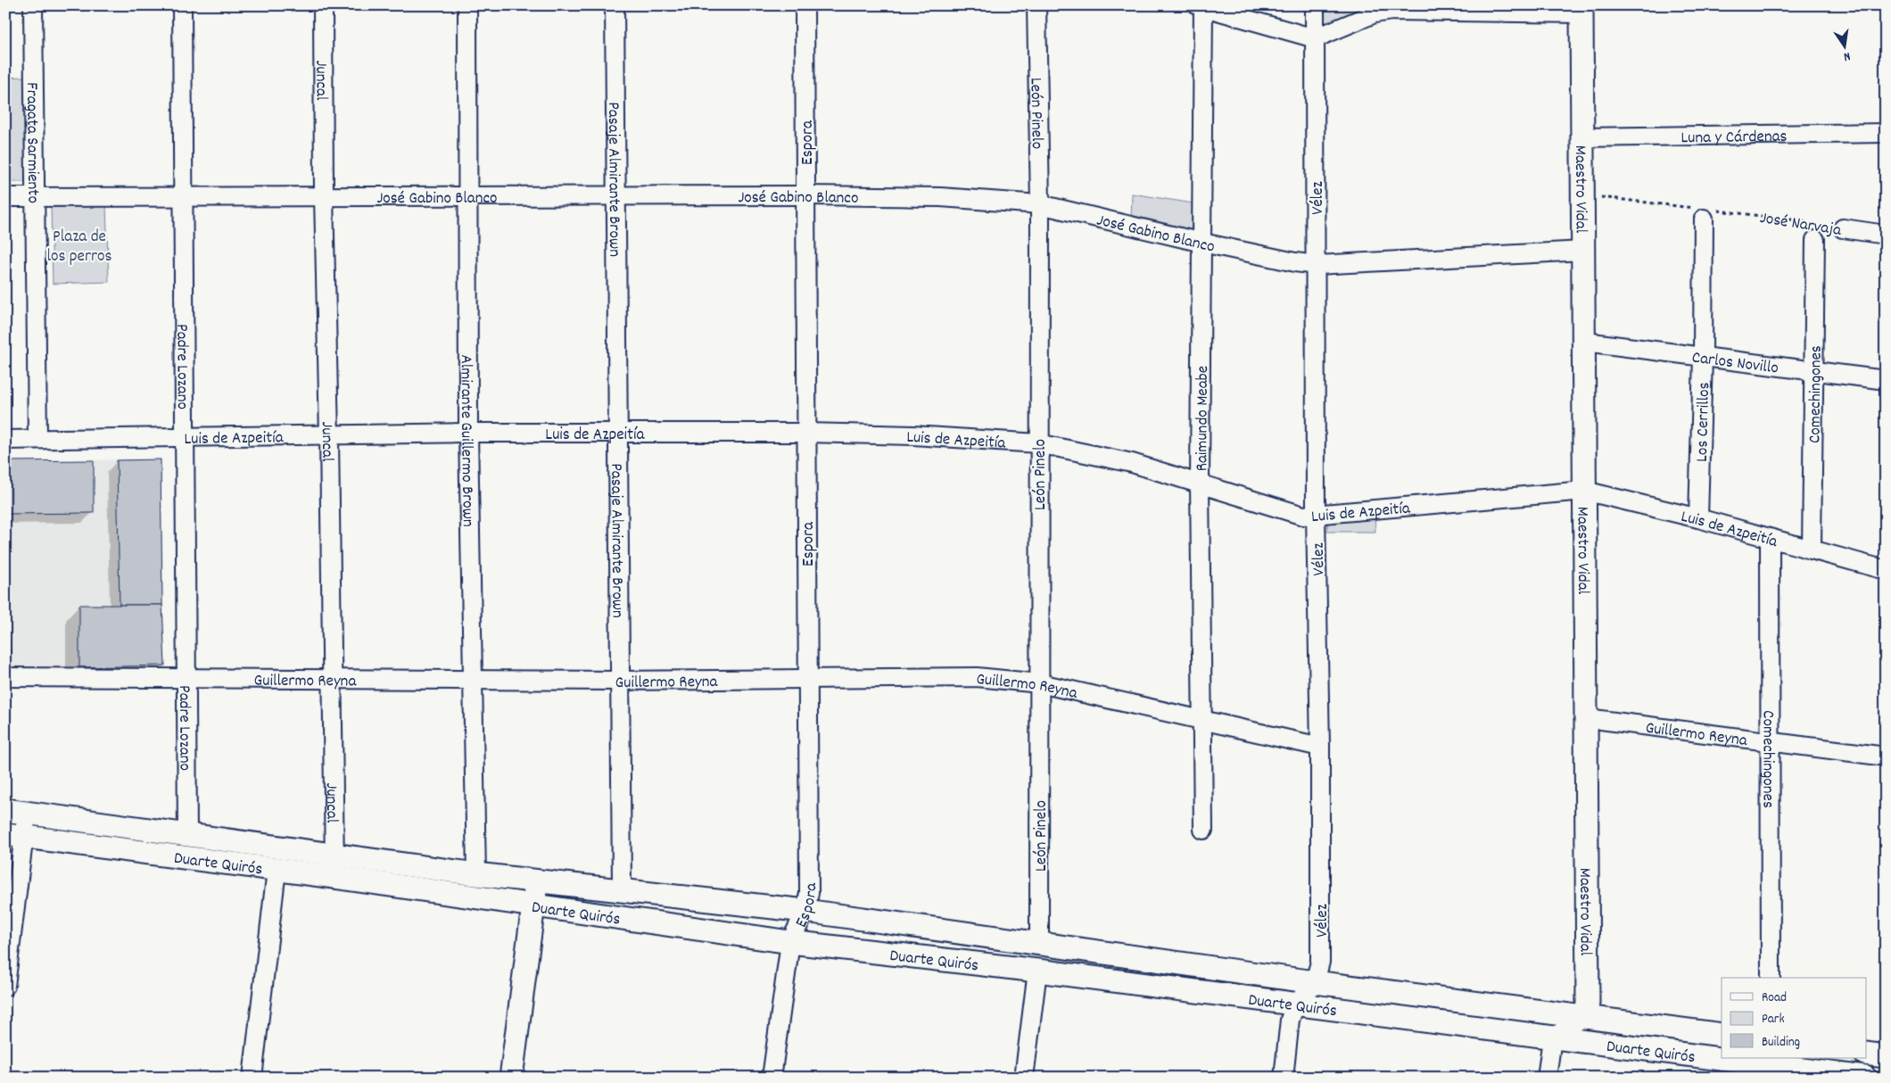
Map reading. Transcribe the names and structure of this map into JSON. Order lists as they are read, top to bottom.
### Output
{
  "streets": {
    "main road": ["Maestro Vidal", "Duarte Quirós"],
    "street": [
      "Juncal",
      "León Pinelo",
      "Luna y Cárdenas",
      "Fragata Sarmiento",
      "Espora",
      "Pasaje Almirante Brown",
      "José Gabino Blanco",
      "Vélez",
      "José Narvaja",
      "Carlos Novillo",
      "Padre Lozano",
      "Comechingones",
      "Raimundo Meabe",
      "Los Cerrillos",
      "Luis de Azpeitía",
      "Almirante Guillermo Brown",
      "Guillermo Reyna"
    ]
  },
  "crossings": [
    ["Juncal", "José Gabino Blanco"],
    ["Juncal", "Luis de Azpeitía"],
    ["Juncal", "Guillermo Reyna"],
    ["Juncal", "Duarte Quirós"],
    ["León Pinelo", "José Gabino Blanco"],
    ["León Pinelo", "Luis de Azpeitía"],
    ["León Pinelo", "Guillermo Reyna"],
    ["León Pinelo", "Duarte Quirós"],
    ["Luna y Cárdenas", "Maestro Vidal"],
    ["Fragata Sarmiento", "José Gabino Blanco"],
    ["Fragata Sarmiento", "Luis de Azpeitía"],
    ["Espora", "José Gabino Blanco"],
    ["Espora", "Luis de Azpeitía"],
    ["Espora", "Guillermo Reyna"],
    ["Espora", "Duarte Quirós"],
    ["Pasaje Almirante Brown", "José Gabino Blanco"],
    ["Pasaje Almirante Brown", "Luis de Azpeitía"],
    ["Pasaje Almirante Brown", "Guillermo Reyna"],
    ["Pasaje Almirante Brown", "Duarte Quirós"],
    ["Maestro Vidal", "José Gabino Blanco"],
    ["Maestro Vidal", "Carlos Novillo"],
    ["Maestro Vidal", "Luis de Azpeitía"],
    ["Maestro Vidal", "Guillermo Reyna"],
    ["Maestro Vidal", "Duarte Quirós"],
    ["José Gabino Blanco", "Vélez"],
    ["José Gabino Blanco", "Padre Lozano"],
    ["José Gabino Blanco", "Raimundo Meabe"],
    ["José Gabino Blanco", "Almirante Guillermo Brown"],
    ["Vélez", "Luis de Azpeitía"],
    ["Vélez", "Guillermo Reyna"],
    ["Vélez", "Duarte Quirós"],
    ["José Narvaja", "Comechingones"],
    ["José Narvaja", "Los Cerrillos"],
    ["Carlos Novillo", "Comechingones"],
    ["Carlos Novillo", "Los Cerrillos"],
    ["Padre Lozano", "Luis de Azpeitía"],
    ["Padre Lozano", "Guillermo Reyna"],
    ["Padre Lozano", "Duarte Quirós"],
    ["Comechingones", "Luis de Azpeitía"],
    ["Comechingones", "Guillermo Reyna"],
    ["Raimundo Meabe", "Luis de Azpeitía"],
    ["Raimundo Meabe", "Guillermo Reyna"],
    ["Los Cerrillos", "Luis de Azpeitía"],
    ["Luis de Azpeitía", "Almirante Guillermo Brown"],
    ["Almirante Guillermo Brown", "Guillermo Reyna"],
    ["Almirante Guillermo Brown", "Duarte Quirós"]
  ],
  "parks": ["Plaza de los perros"],
  "legend": ["Road", "Park", "Building"],
  "north": "bottom"
}
